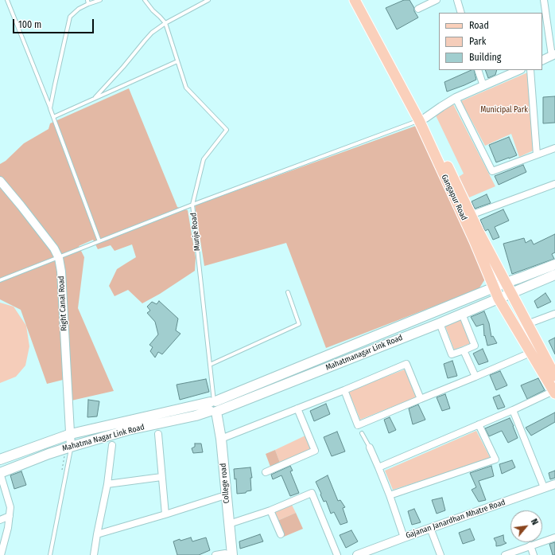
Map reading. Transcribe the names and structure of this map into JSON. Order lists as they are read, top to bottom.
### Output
{
  "streets": {
    "main road": [
      "Gangapur Road",
      "Mahatmanagar Link Road",
      "Mahatma Nagar Link Road",
      "College road"
    ],
    "street": ["Right Canal Road", "Gajanan Janardhan Mhatre Road"],
    "lane": ["Munje Road"]
  },
  "crossings": [
    ["Gangapur Road", "Mahatmanagar Link Road"],
    ["Munje Road", "Right Canal Road"],
    ["Munje Road", "Mahatmanagar Link Road"],
    ["Munje Road", "Mahatma Nagar Link Road"],
    ["Munje Road", "College road"],
    ["Right Canal Road", "Mahatma Nagar Link Road"],
    ["Mahatmanagar Link Road", "Mahatma Nagar Link Road"],
    ["Mahatmanagar Link Road", "College road"],
    ["Mahatma Nagar Link Road", "College road"]
  ],
  "parks": ["Municipal Park"],
  "legend": ["Road", "Park", "Building"],
  "scale_bar": "100 m",
  "north": "top right"
}
